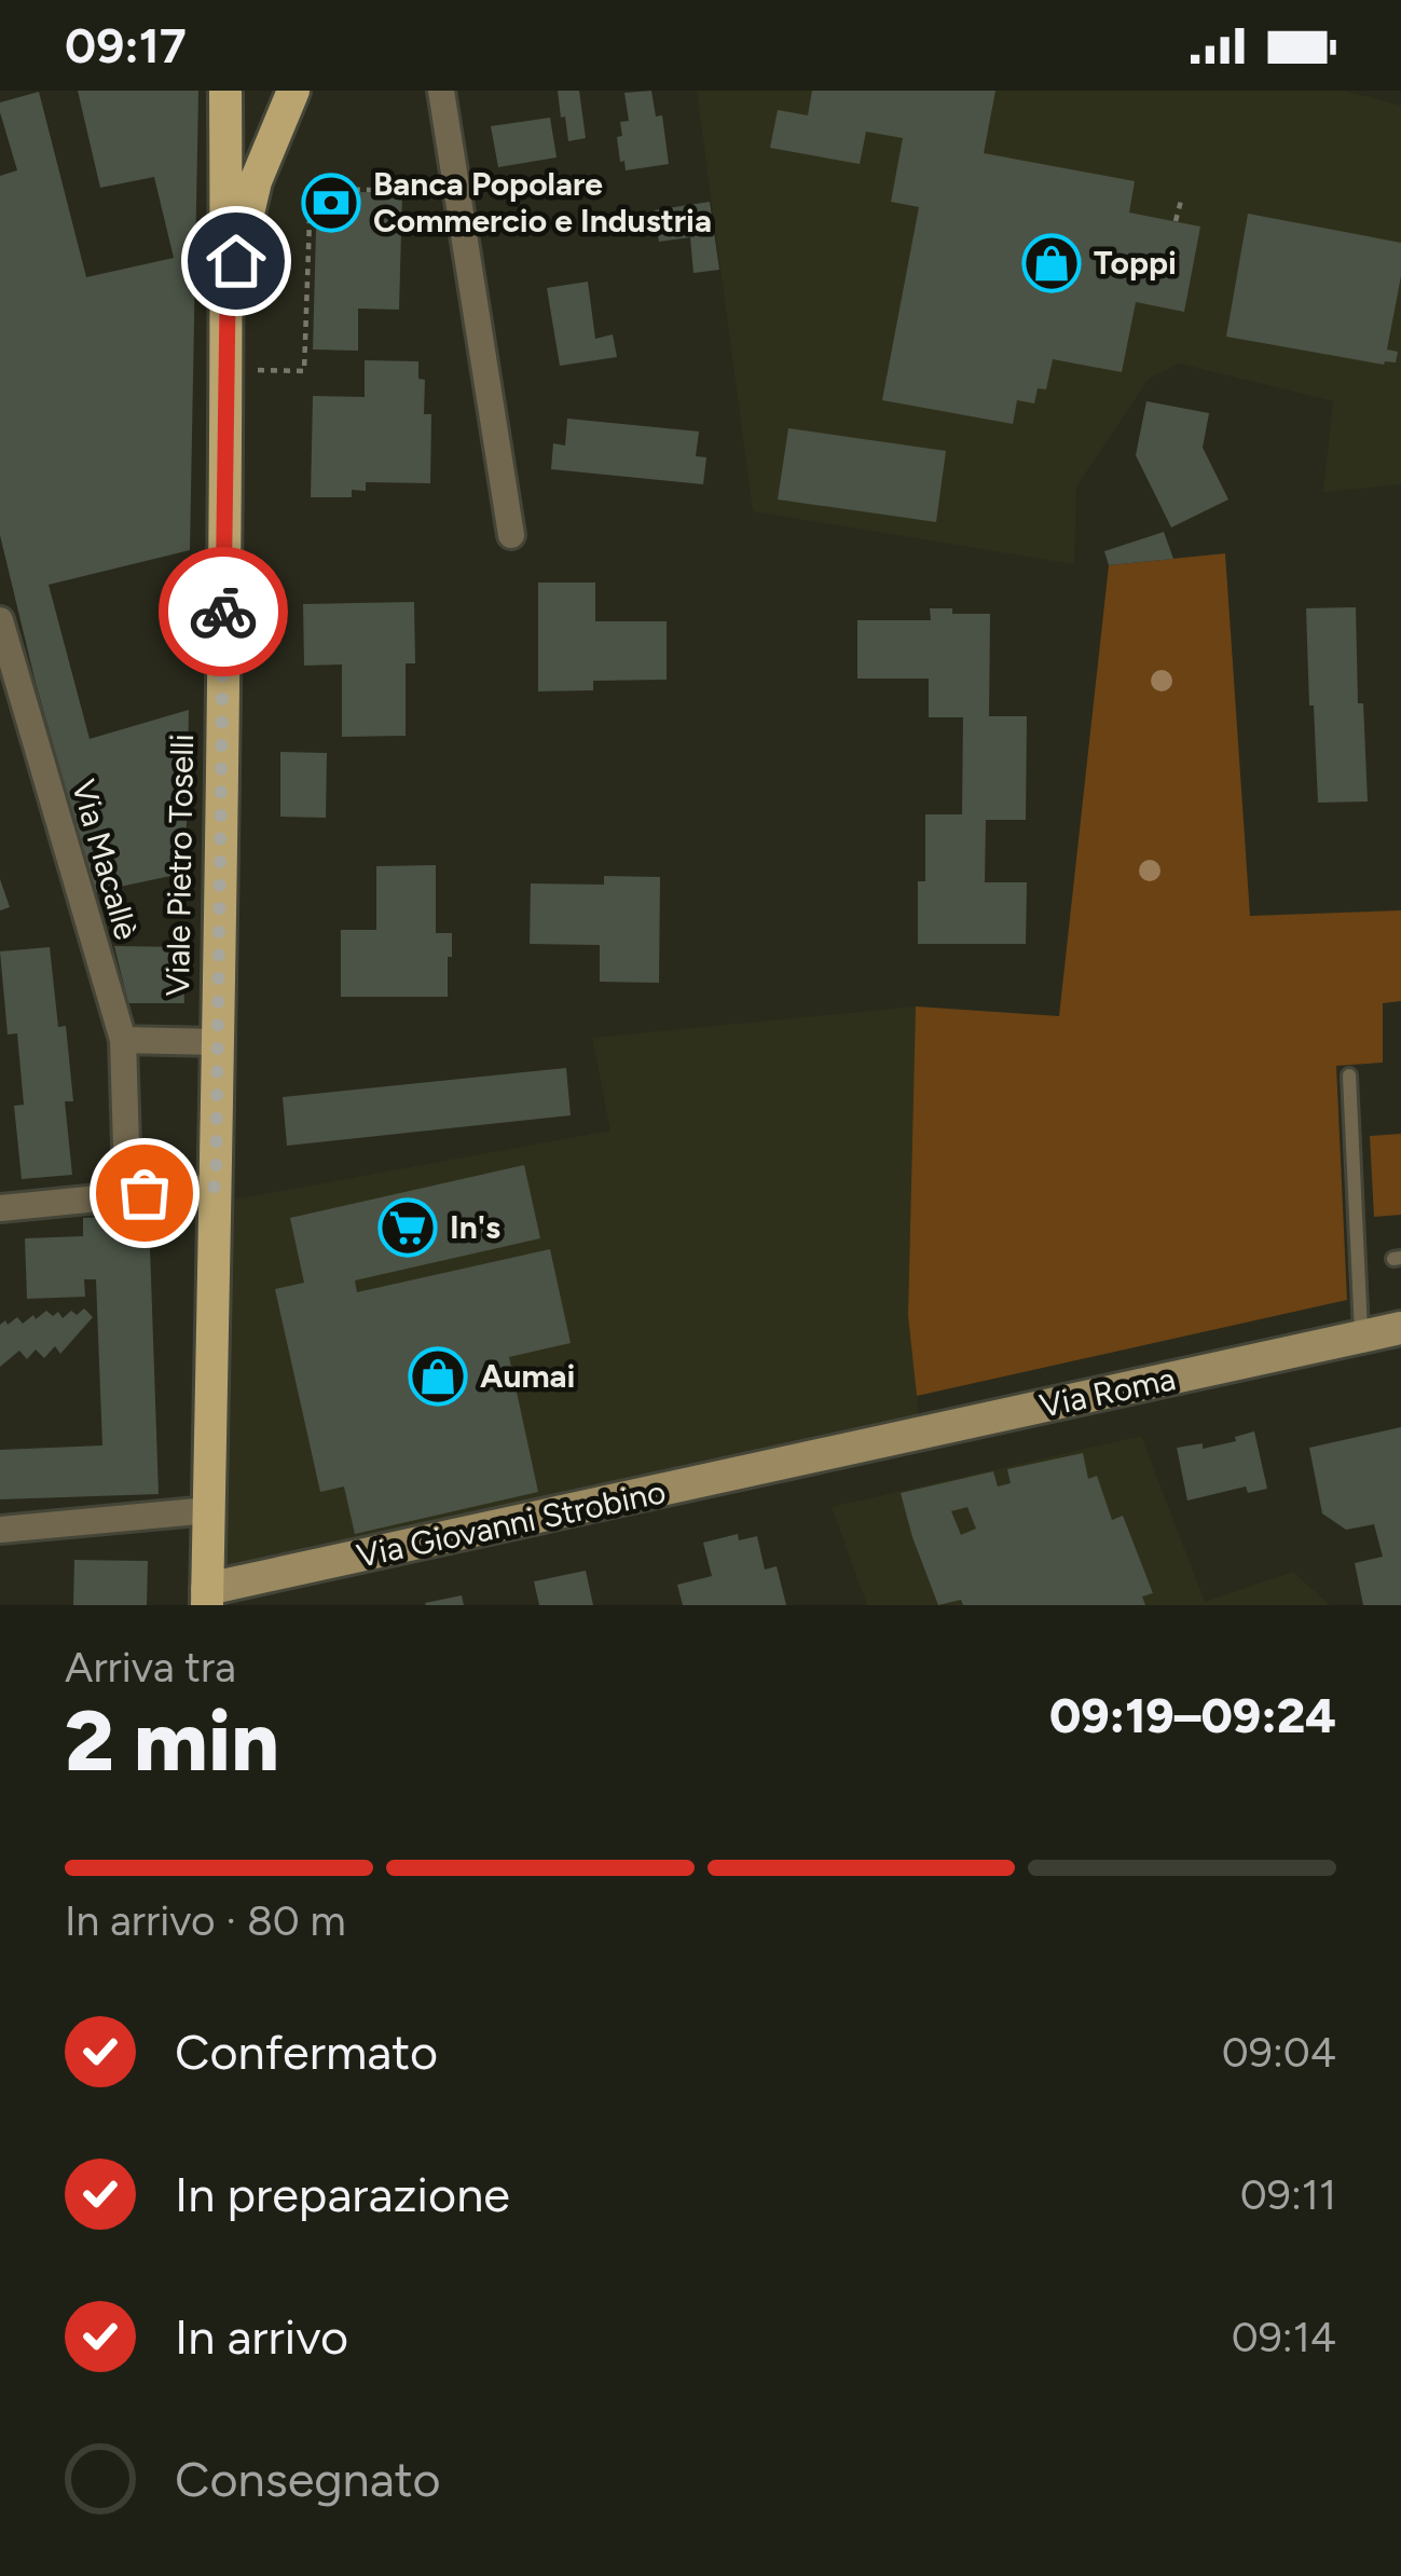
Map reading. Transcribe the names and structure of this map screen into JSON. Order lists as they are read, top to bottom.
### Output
{
  "streets": {
    "main road": ["Viale Pietro Toselli"],
    "street": ["Via Macallè", "Via Roma", "Via Giovanni Strobino"]
  },
  "crossings": [
    ["Via Macallè", "Viale Pietro Toselli"],
    ["Viale Pietro Toselli", "Via Giovanni Strobino"],
    ["Via Roma", "Via Giovanni Strobino"]
  ],
  "places": {
    "bank": ["Banca Popolare Commercio e Industria"],
    "shop": ["Toppi", "Aumai"],
    "supermarket": ["In's"]
  },
  "page": {
    "status": "09:17",
    "heading": ["2 min", "Arriva tra", "09:19–09:24"],
    "bar": "In arrivo · 80 m",
    "list": [
      ["Confermato", "09:04"],
      ["In preparazione", "09:11"],
      ["In arrivo", "09:14"],
      "Consegnato"
    ]
  }
}
